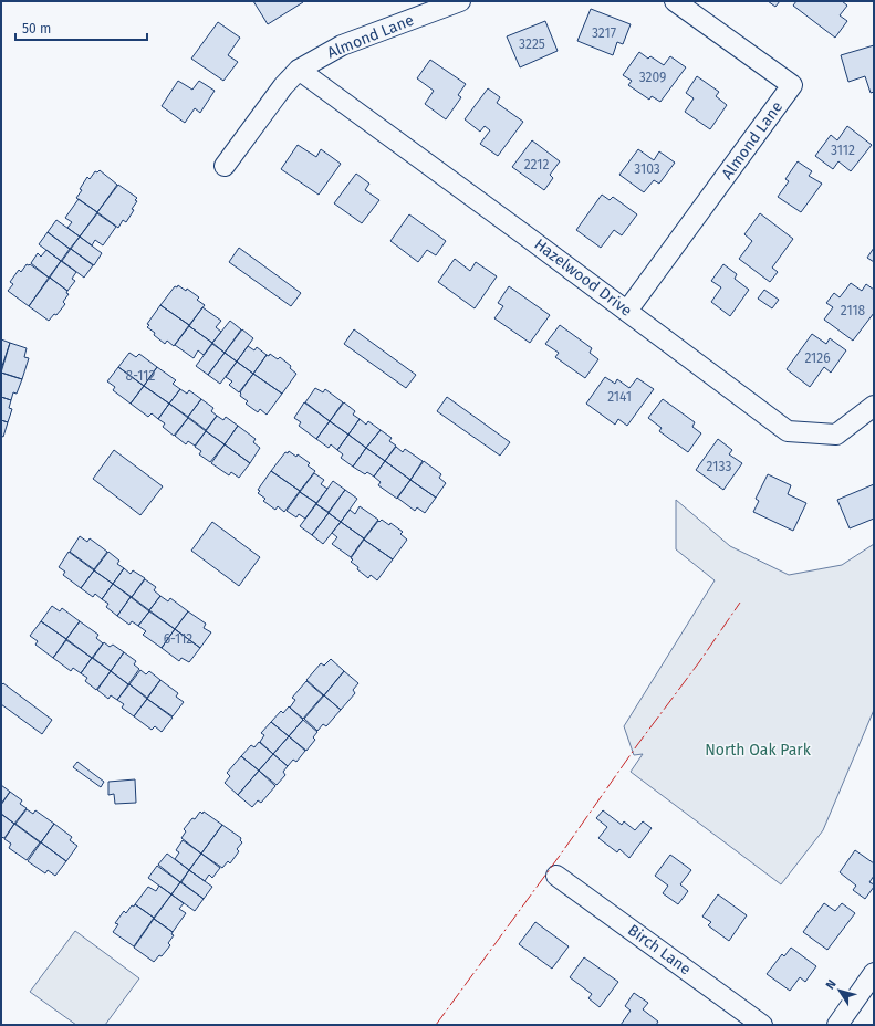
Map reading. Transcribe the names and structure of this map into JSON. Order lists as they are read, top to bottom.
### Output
{
  "streets": {
    "street": ["Almond Lane", "Hazelwood Drive", "Birch Lane"]
  },
  "crossings": [
    ["Almond Lane", "Hazelwood Drive"]
  ],
  "parks": ["North Oak Park"],
  "house_numbers": [
    "3217",
    "3225",
    "3209",
    "3112",
    "2212",
    "3103",
    "2118",
    "2126",
    "8-112",
    "2141",
    "2133",
    "6-112"
  ],
  "scale_bar": "50 m",
  "north": "top left"
}
